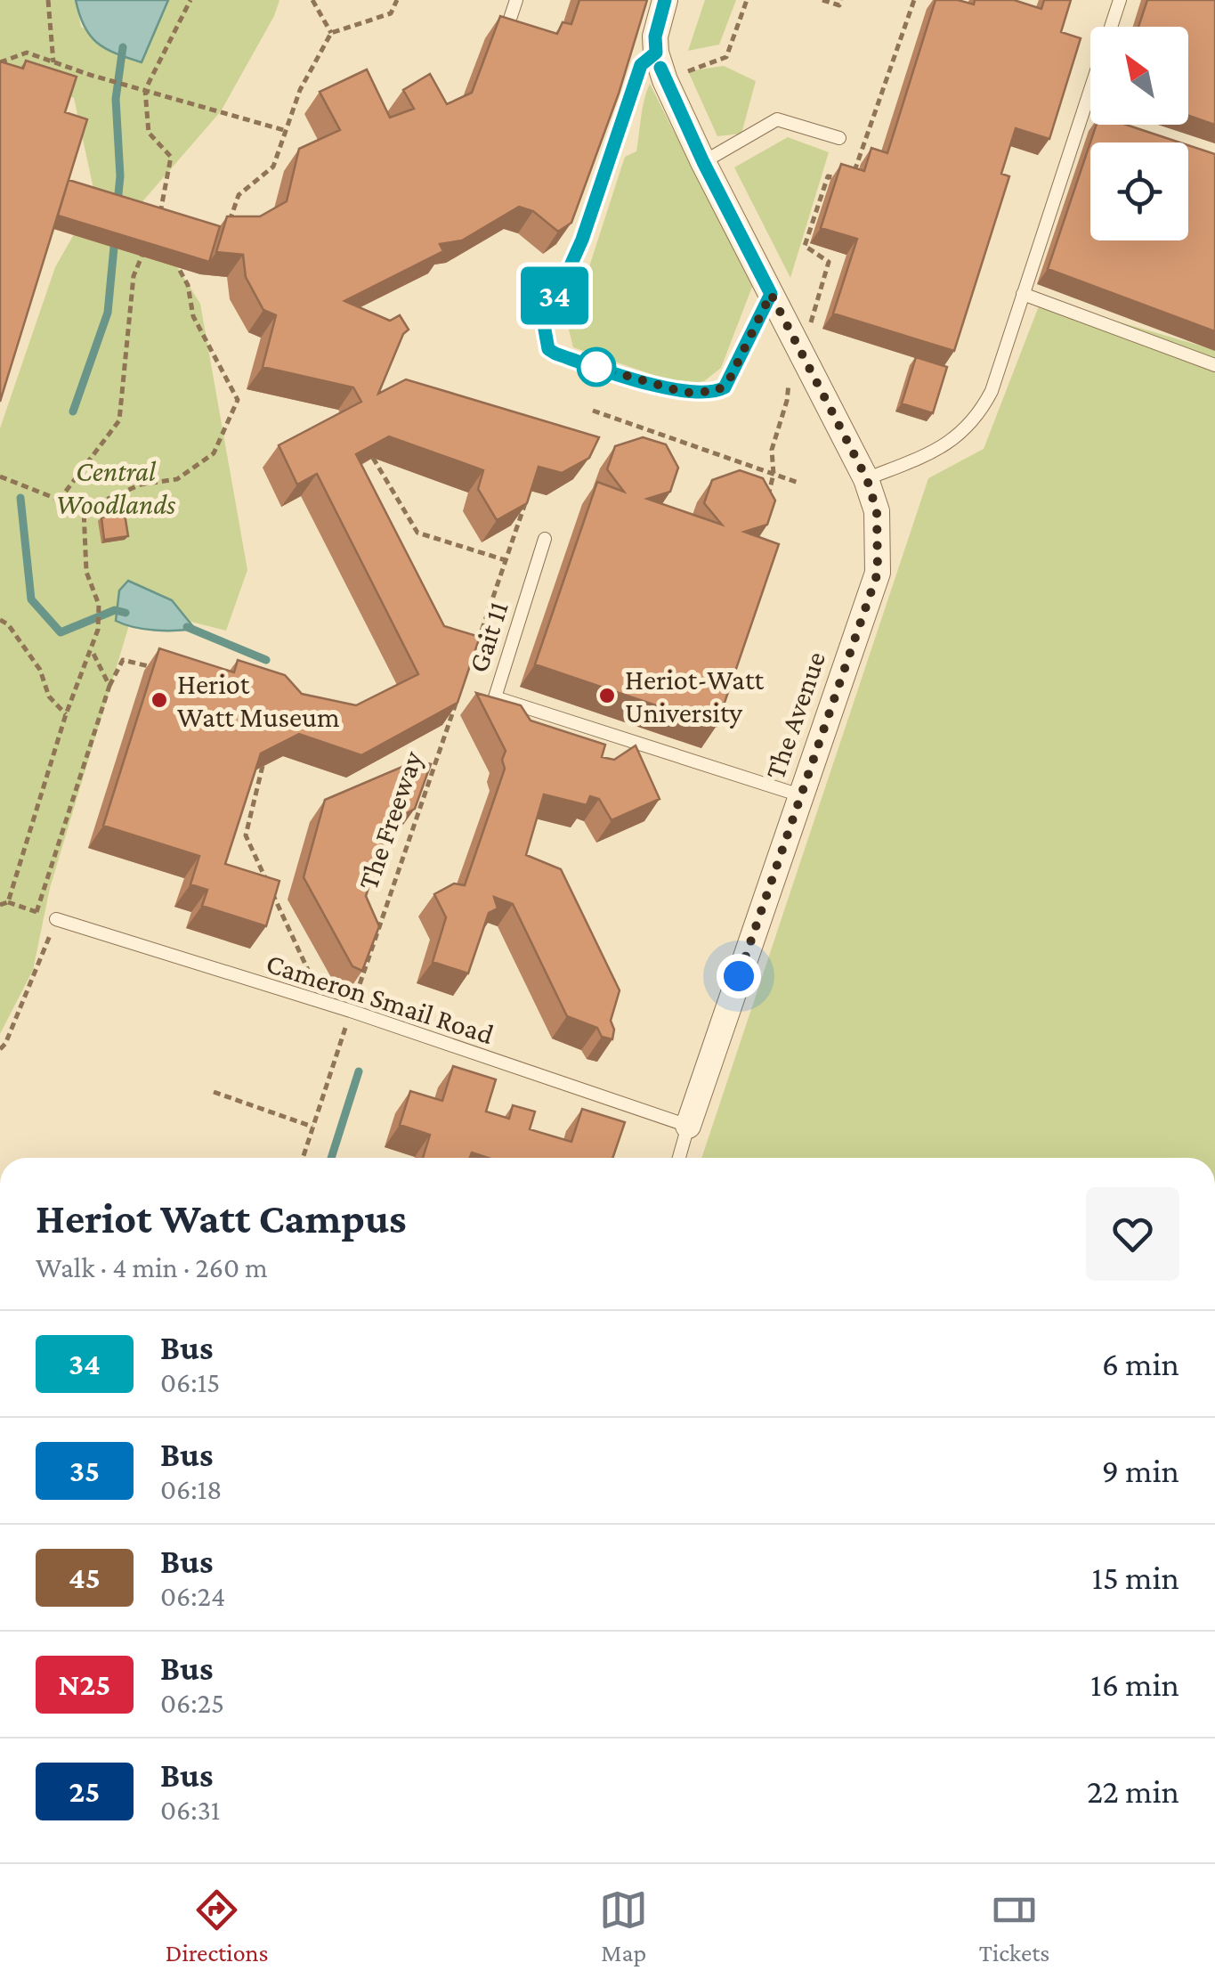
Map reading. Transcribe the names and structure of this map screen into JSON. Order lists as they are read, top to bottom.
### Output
{
  "streets": {
    "street": ["The Avenue"],
    "lane": ["Gait 11", "Cameron Smail Road"],
    "path": ["The Freeway"]
  },
  "crossings": [
    ["Gait 11", "The Avenue"],
    ["The Avenue", "Cameron Smail Road"],
    ["The Freeway", "Cameron Smail Road"]
  ],
  "parks": ["Central Woodlands"],
  "places": ["Heriot-Watt University", "Heriot Watt Museum"],
  "lines": ["bus line 34"],
  "north": "top left",
  "page": {
    "on_map": "34",
    "heading": ["Heriot Watt Campus", "Walk · 4 min · 260 m"],
    "list": [
      {
        "mark": "34",
        "name": "Bus",
        "note": "06:15",
        "value": "6 min"
      },
      {
        "mark": "35",
        "name": "Bus",
        "note": "06:18",
        "value": "9 min"
      },
      {
        "mark": "45",
        "name": "Bus",
        "note": "06:24",
        "value": "15 min"
      },
      {
        "mark": "N25",
        "name": "Bus",
        "note": "06:25",
        "value": "16 min"
      },
      {
        "mark": "25",
        "name": "Bus",
        "note": "06:31",
        "value": "22 min"
      }
    ],
    "tabs": ["Directions", "Map", "Tickets"]
  }
}
